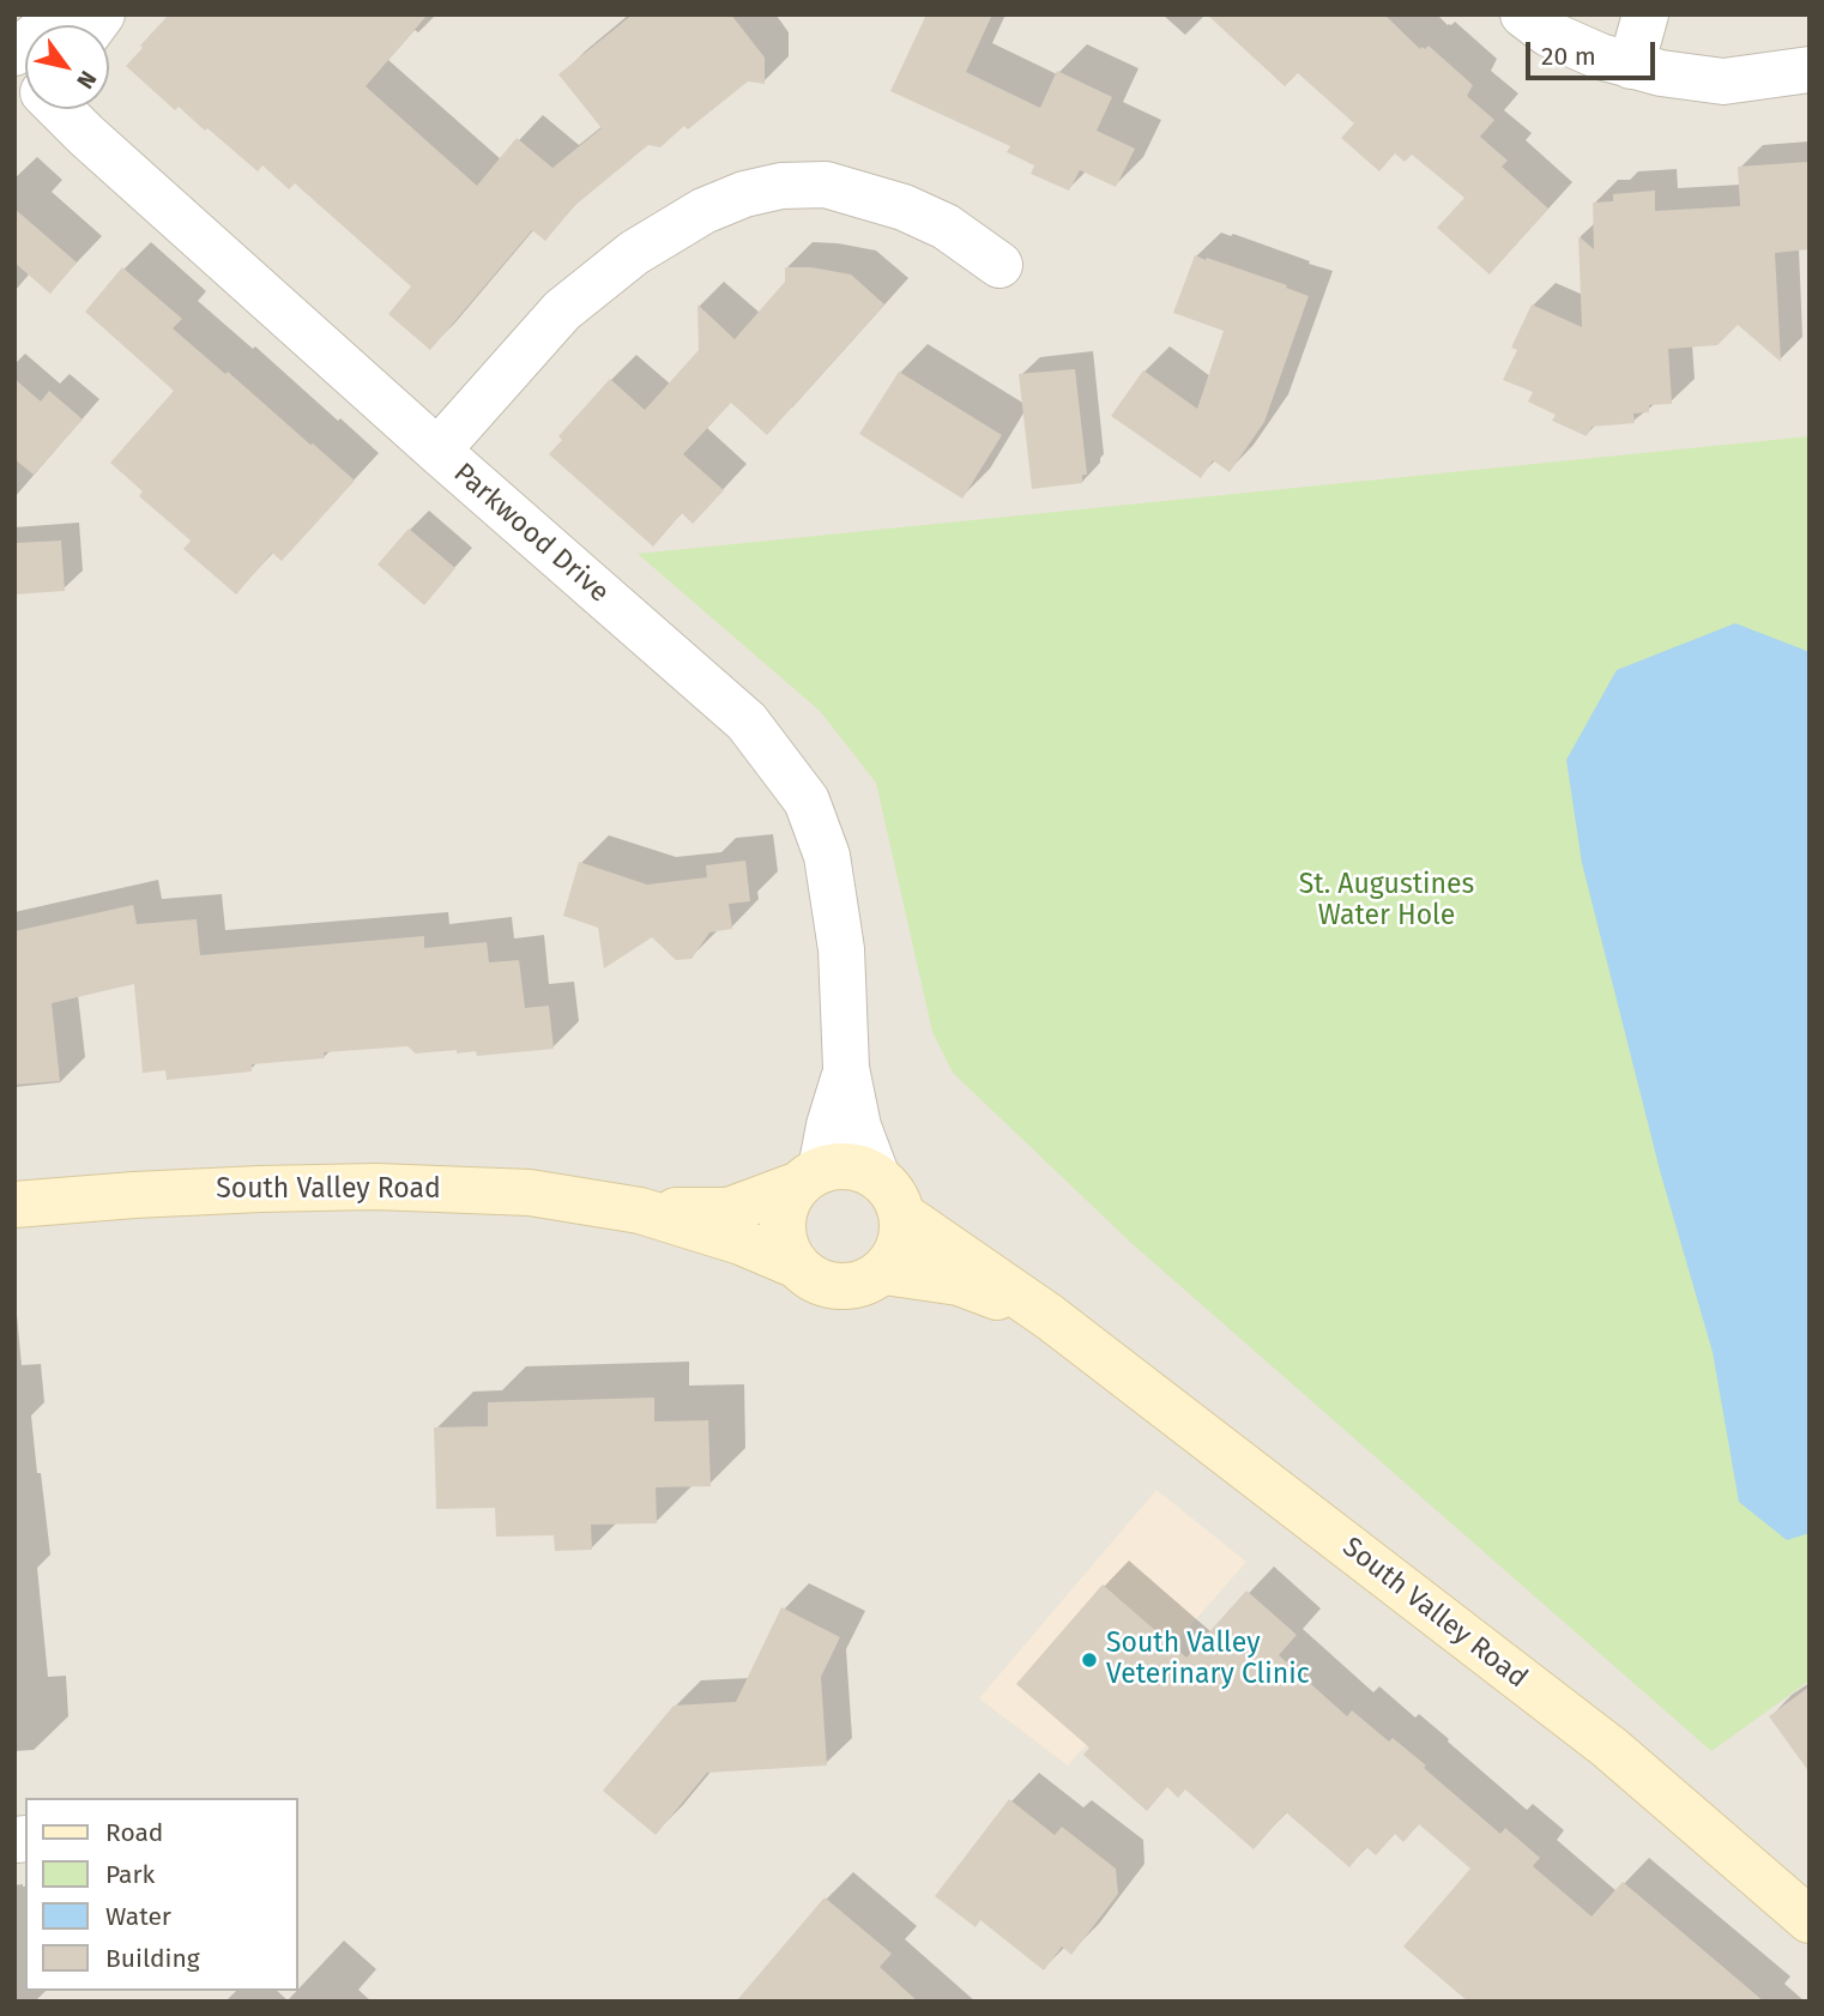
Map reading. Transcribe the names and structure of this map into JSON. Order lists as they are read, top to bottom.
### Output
{
  "streets": {
    "main road": ["South Valley Road"],
    "street": ["Parkwood Drive"]
  },
  "crossings": [
    ["Parkwood Drive", "South Valley Road"]
  ],
  "parks": ["St. Augustines Water Hole"],
  "places": ["South Valley Veterinary Clinic"],
  "legend": [
    "Road",
    "Park",
    "Water",
    "Building"
  ],
  "scale_bar": "20 m",
  "north": "bottom right"
}
